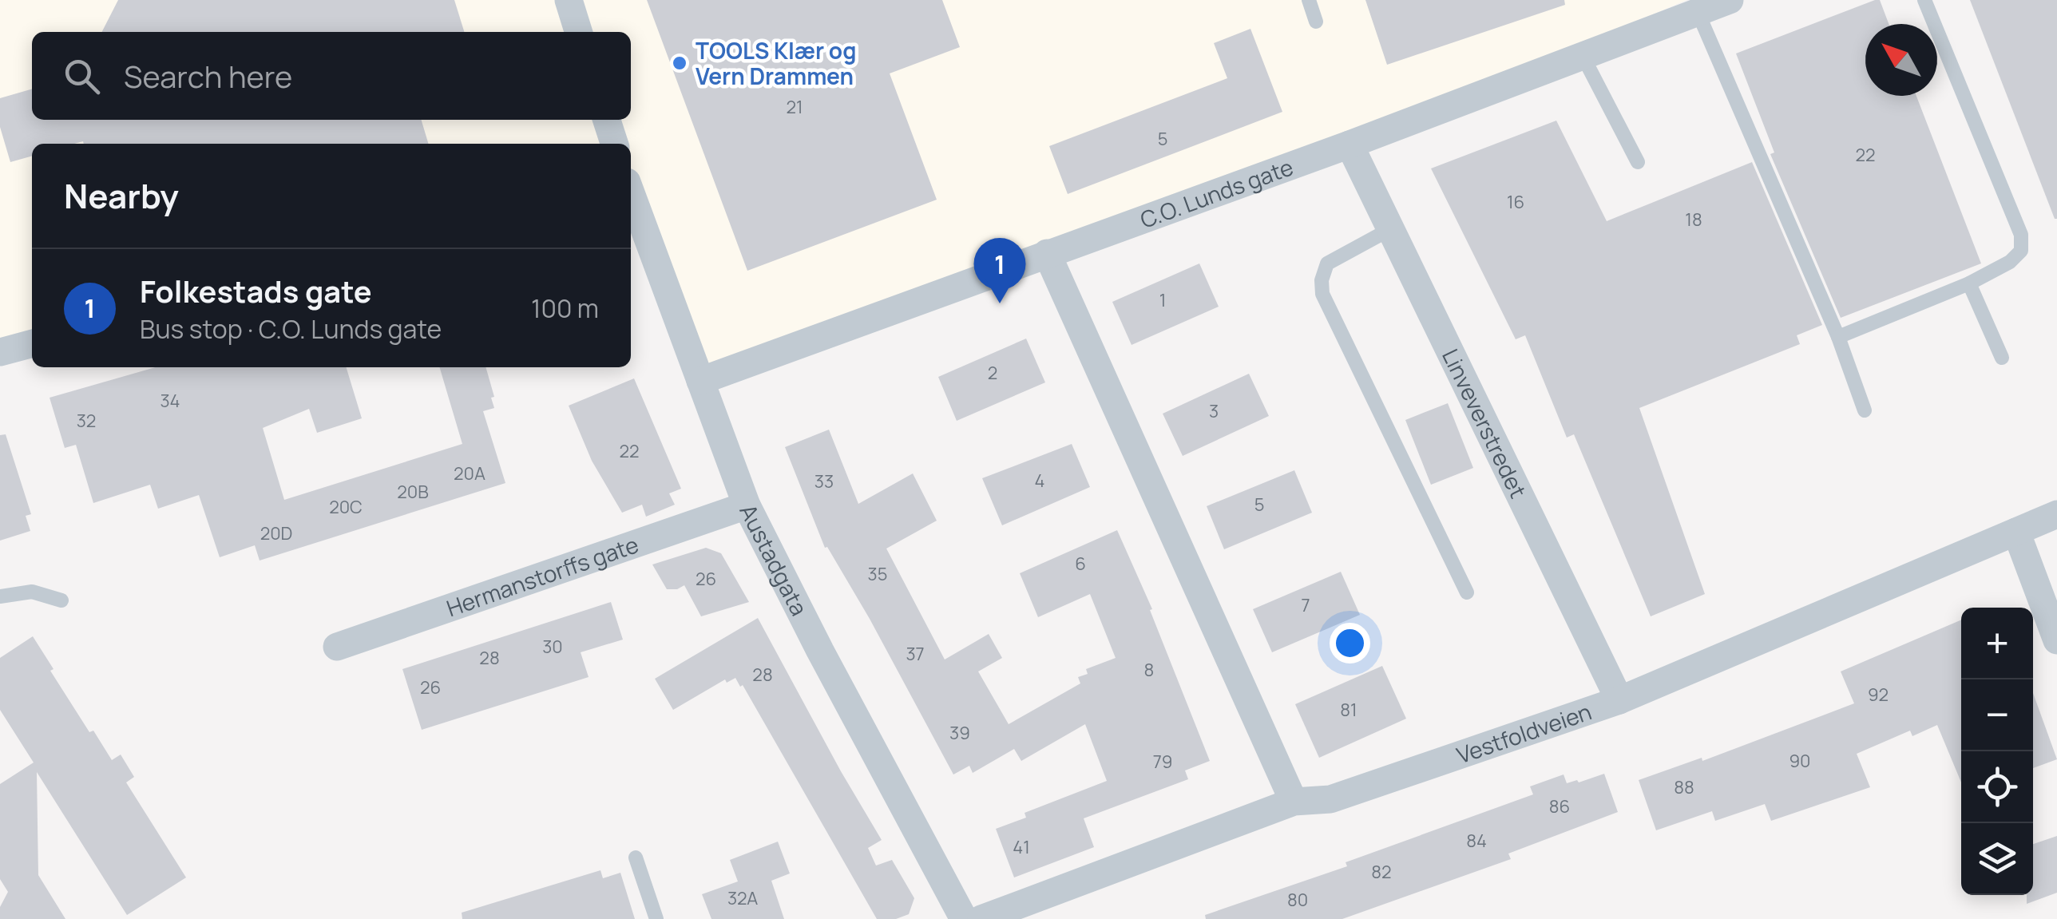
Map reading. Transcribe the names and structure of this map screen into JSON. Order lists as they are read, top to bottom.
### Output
{
  "streets": {
    "street": [
      "C.O. Lunds gate",
      "Linveverstredet",
      "Austadgata",
      "Hermanstorffs gate",
      "Vestfoldveien"
    ]
  },
  "crossings": [
    ["C.O. Lunds gate", "Linveverstredet"],
    ["C.O. Lunds gate", "Austadgata"],
    ["Linveverstredet", "Vestfoldveien"],
    ["Austadgata", "Hermanstorffs gate"]
  ],
  "places": ["TOOLS Klær og Vern Drammen"],
  "house_numbers": [
    "21",
    "5",
    "22",
    "16",
    "18",
    "1",
    "2",
    "34",
    "3",
    "32",
    "22",
    "20A",
    "4",
    "33",
    "20B",
    "5",
    "20C",
    "20D",
    "6",
    "35",
    "26",
    "7",
    "30",
    "37",
    "28",
    "8",
    "28",
    "26",
    "92",
    "81",
    "39",
    "90",
    "79",
    "88",
    "86",
    "84",
    "41",
    "82",
    "32A",
    "80"
  ],
  "north": "top left",
  "page": {
    "search": "Search here",
    "heading": "Nearby",
    "pins": "1",
    "list": [
      {
        "mark": "1",
        "name": "Folkestads gate",
        "note": "Bus stop · C.O. Lunds gate",
        "value": "100 m"
      }
    ],
    "map_buttons": ["+", "−"]
  }
}
